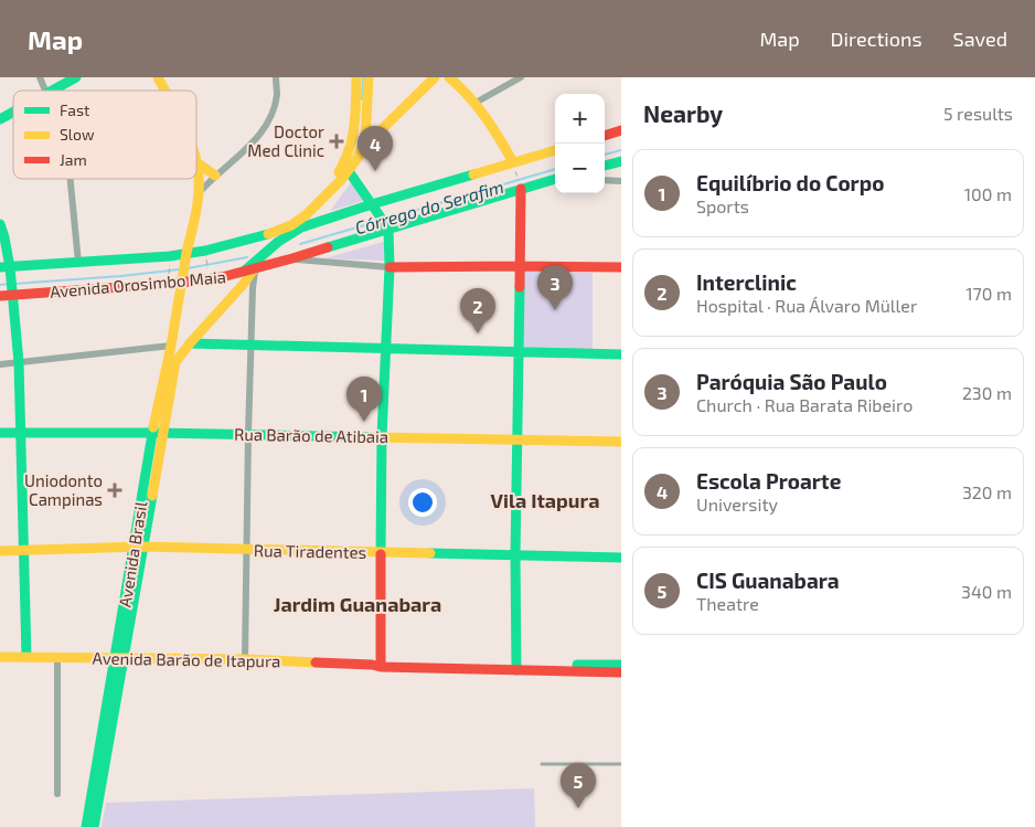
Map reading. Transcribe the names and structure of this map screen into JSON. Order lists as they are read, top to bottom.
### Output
{
  "streets": {
    "main road": [
      "Avenida Orosimbo Maia",
      "Rua Barão de Atibaia",
      "Rua Tiradentes",
      "Avenida Brasil",
      "Avenida Barão de Itapura"
    ]
  },
  "crossings": [
    ["Avenida Orosimbo Maia", "Avenida Brasil"],
    ["Rua Barão de Atibaia", "Avenida Brasil"],
    ["Rua Tiradentes", "Avenida Brasil"],
    ["Avenida Brasil", "Avenida Barão de Itapura"]
  ],
  "districts": ["Vila Itapura", "Jardim Guanabara"],
  "water": ["Córrego do Serafim"],
  "places": {
    "health": ["Doctor Med Clinic", "Uniodonto Campinas"]
  },
  "legend": ["Fast", "Slow", "Jam"],
  "page": {
    "header": "Map",
    "nav": ["Map", "Directions", "Saved"],
    "heading": ["Nearby", "5 results"],
    "map_buttons": ["+", "−"],
    "pins": [
      "4",
      "3",
      "2",
      "1",
      "5"
    ],
    "list": [
      {
        "mark": "1",
        "name": "Equilíbrio do Corpo",
        "note": "Sports",
        "value": "100 m"
      },
      {
        "mark": "2",
        "name": "Interclinic",
        "note": "Hospital · Rua Álvaro Müller",
        "value": "170 m"
      },
      {
        "mark": "3",
        "name": "Paróquia São Paulo",
        "note": "Church · Rua Barata Ribeiro",
        "value": "230 m"
      },
      {
        "mark": "4",
        "name": "Escola Proarte",
        "note": "University",
        "value": "320 m"
      },
      {
        "mark": "5",
        "name": "CIS Guanabara",
        "note": "Theatre",
        "value": "340 m"
      }
    ]
  }
}
